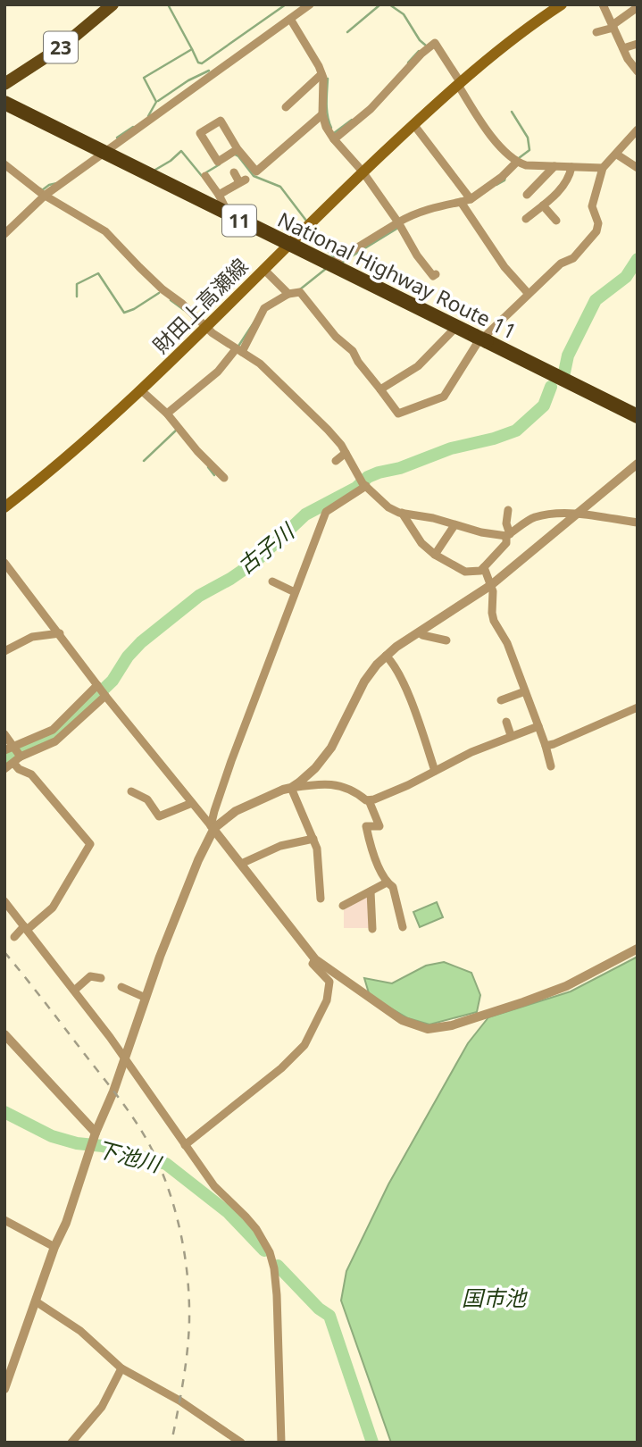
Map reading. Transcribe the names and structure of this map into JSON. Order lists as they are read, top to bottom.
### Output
{
  "streets": {
    "highway": ["11", "National Highway Route 11"],
    "main road": ["23", "財田上高瀬線"]
  },
  "crossings": [
    ["National Highway Route 11", "財田上高瀬線"]
  ],
  "water": ["古子川", "下池川", "国市池"]
}
